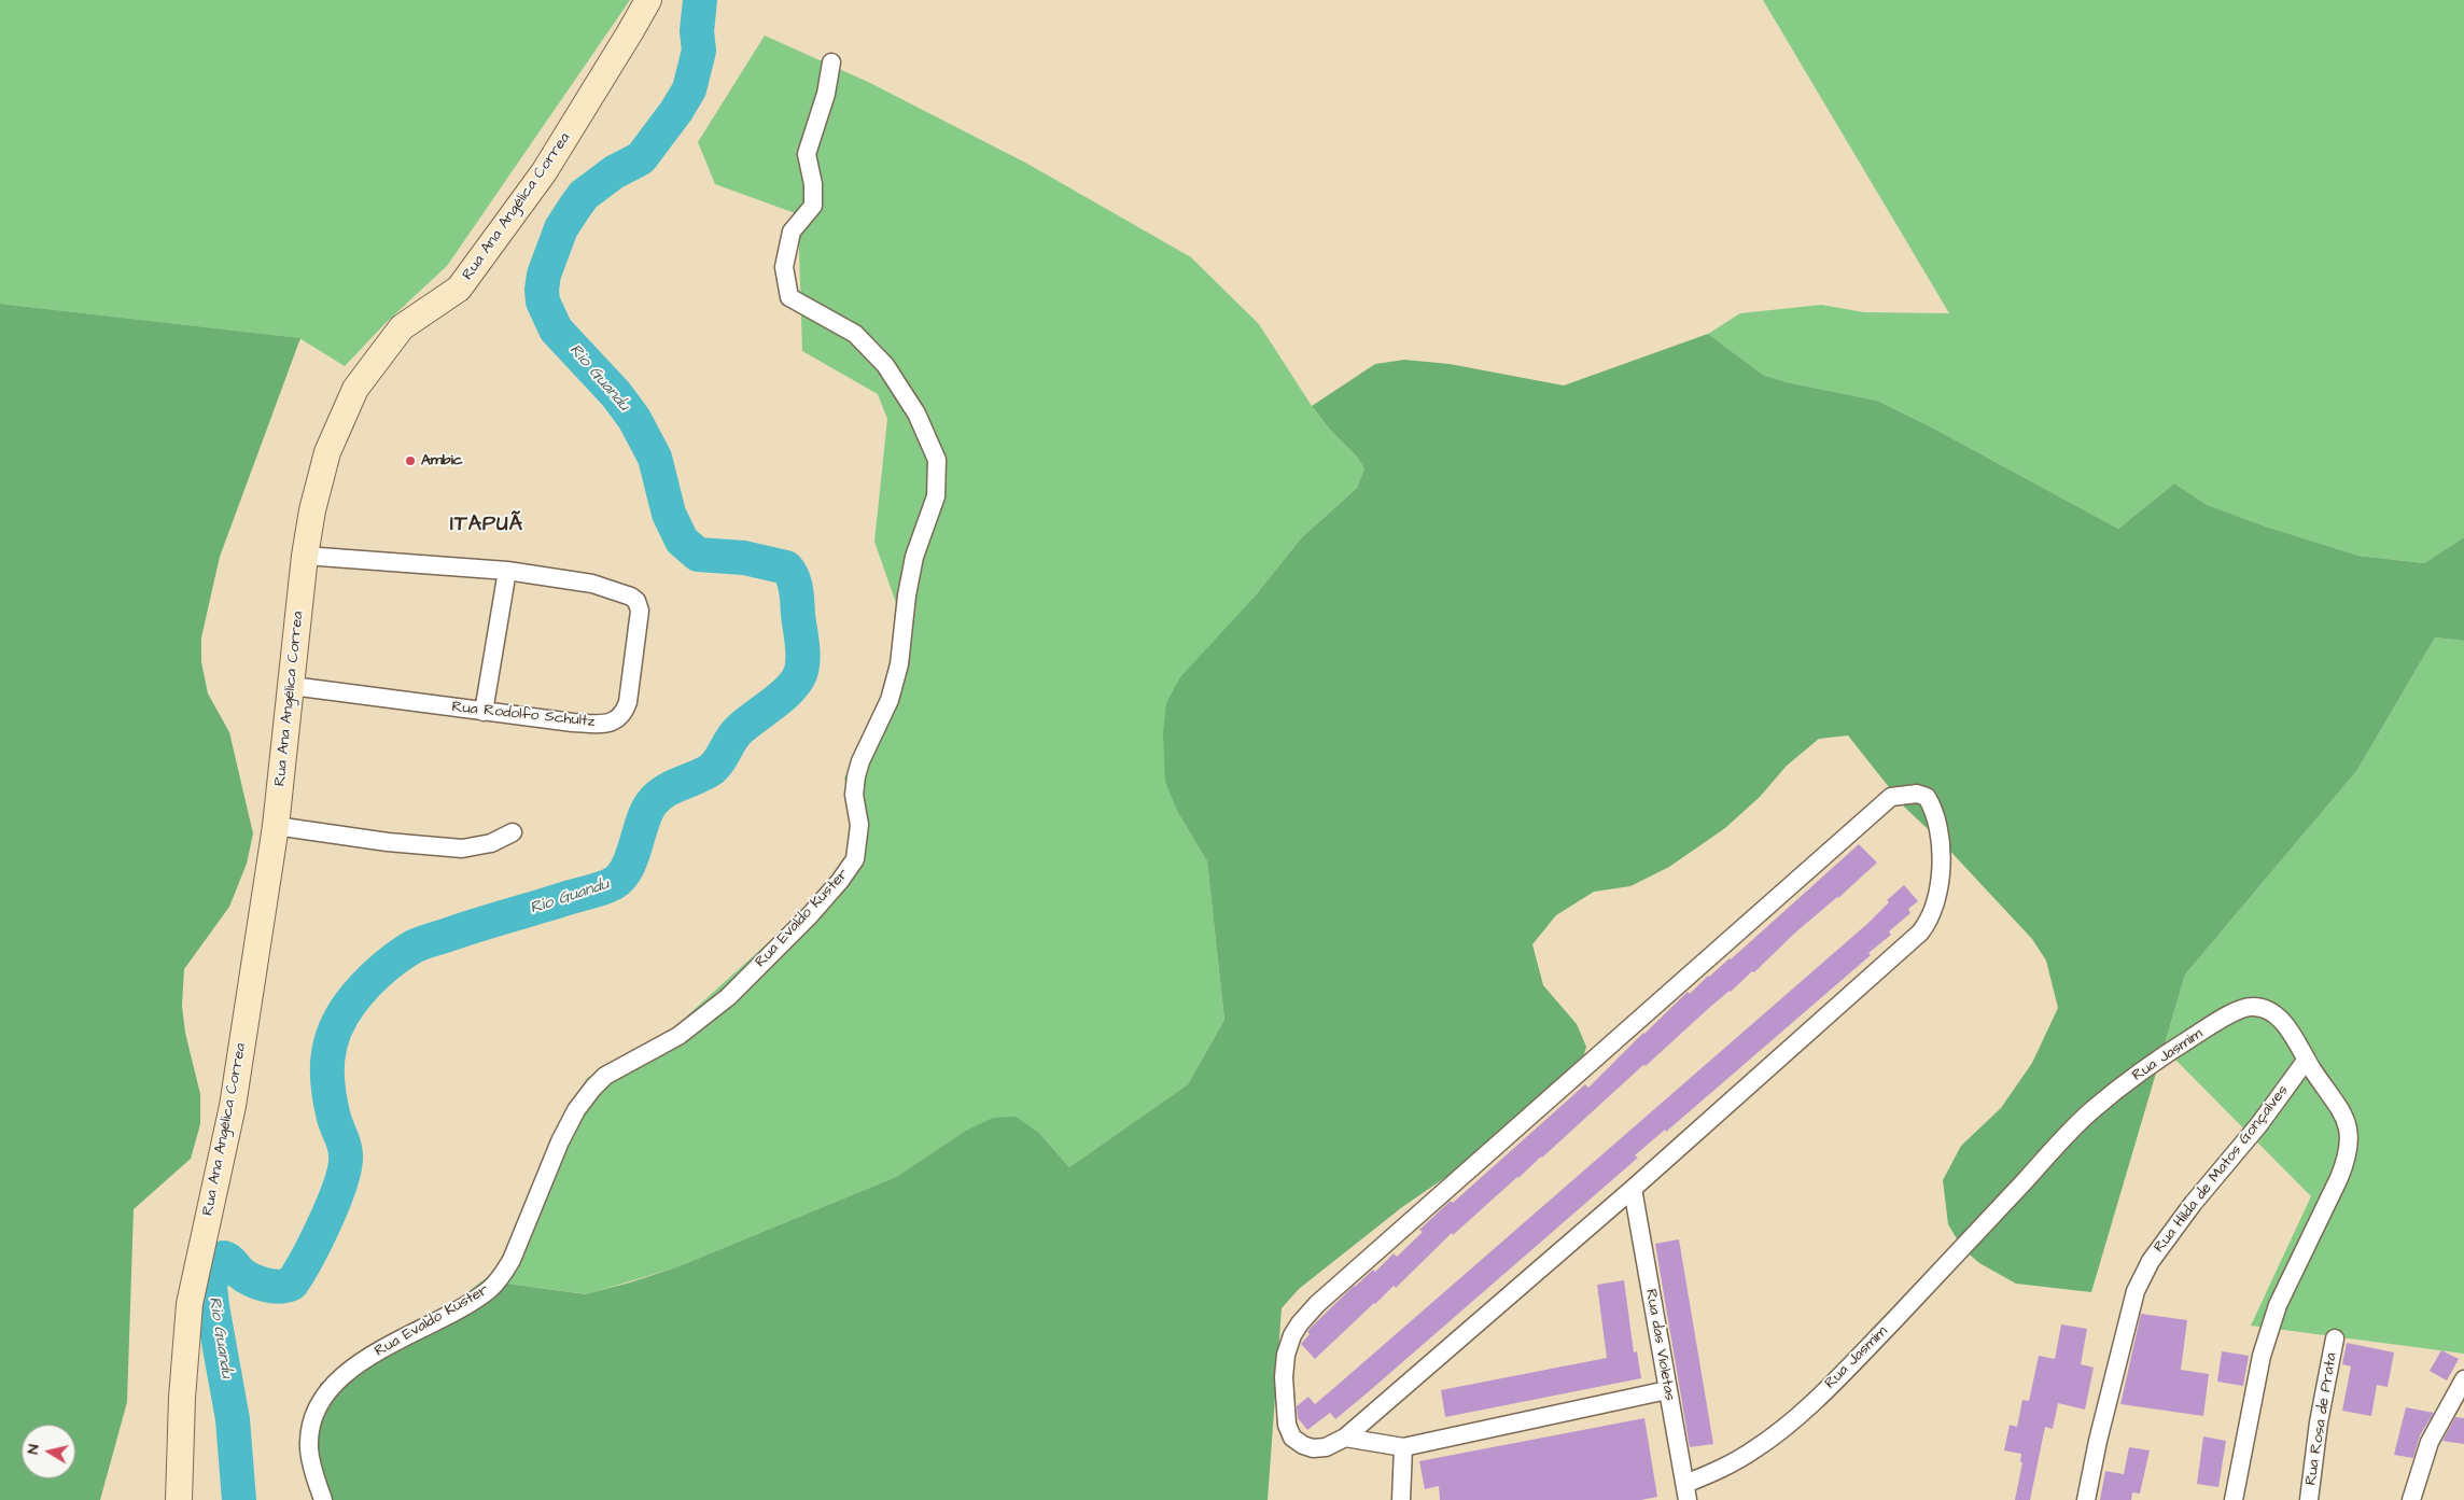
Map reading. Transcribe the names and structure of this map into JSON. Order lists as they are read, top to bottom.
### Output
{
  "streets": {
    "street": [
      "Rua Ana Angélica Correa",
      "Rua Rodolfo Schultz",
      "Rua Evaldo Kuster",
      "Rua Jasmim",
      "Rua Hilda de Matos Gonçalves",
      "Rua das Violetas",
      "Rua Rosa de Prata"
    ]
  },
  "crossings": [
    ["Rua Ana Angélica Correa", "Rua Rodolfo Schultz"],
    ["Rua Jasmim", "Rua Hilda de Matos Gonçalves"],
    ["Rua Jasmim", "Rua das Violetas"]
  ],
  "districts": ["ITAPUÃ"],
  "water": ["Rio Guandu"],
  "places": ["Ambic"],
  "north": "left"
}
